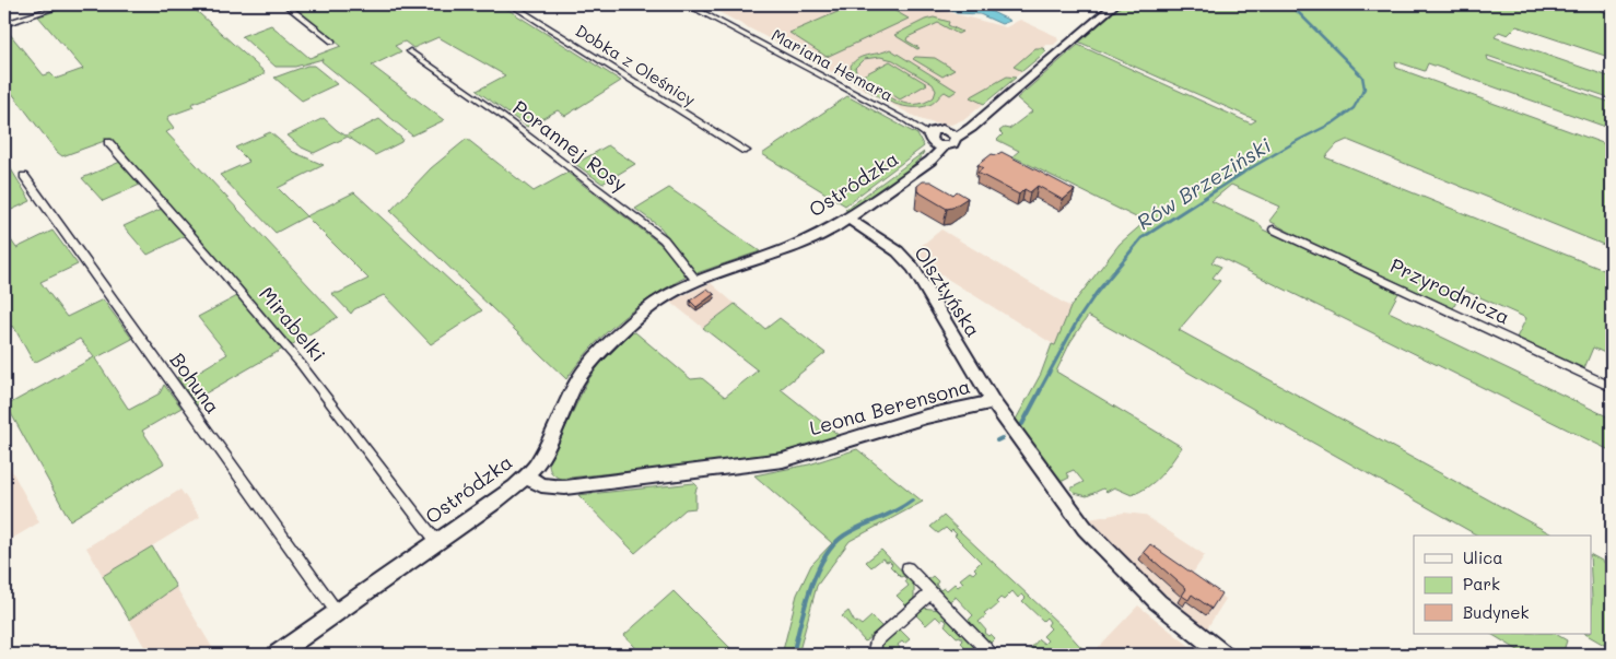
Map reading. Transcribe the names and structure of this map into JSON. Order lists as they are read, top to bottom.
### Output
{
  "streets": {
    "street": [
      "Dobka z Oleśnicy",
      "Mariana Hemara",
      "Porannej Rosy",
      "Ostródzka",
      "Olsztyńska",
      "Przyrodnicza",
      "Mirabelki",
      "Bohuna",
      "Leona Berensona"
    ]
  },
  "crossings": [
    ["Mariana Hemara", "Ostródzka"],
    ["Porannej Rosy", "Ostródzka"],
    ["Ostródzka", "Olsztyńska"],
    ["Ostródzka", "Mirabelki"],
    ["Ostródzka", "Bohuna"],
    ["Ostródzka", "Leona Berensona"],
    ["Olsztyńska", "Leona Berensona"]
  ],
  "water": ["Rów Brzeziński"],
  "legend": ["Ulica", "Park", "Budynek"]
}
